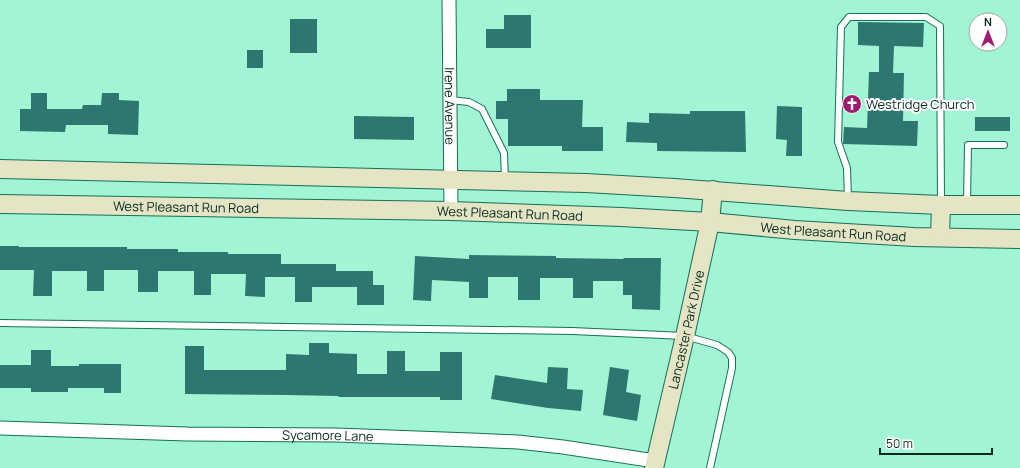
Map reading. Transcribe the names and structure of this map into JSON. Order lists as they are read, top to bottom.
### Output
{
  "streets": {
    "main road": ["West Pleasant Run Road", "Lancaster Park Drive"],
    "street": ["Irene Avenue", "Sycamore Lane"]
  },
  "crossings": [
    ["Irene Avenue", "West Pleasant Run Road"],
    ["West Pleasant Run Road", "Lancaster Park Drive"],
    ["Lancaster Park Drive", "Sycamore Lane"]
  ],
  "places": {
    "church": ["Westridge Church"]
  },
  "scale_bar": "50 m",
  "north": "top"
}
